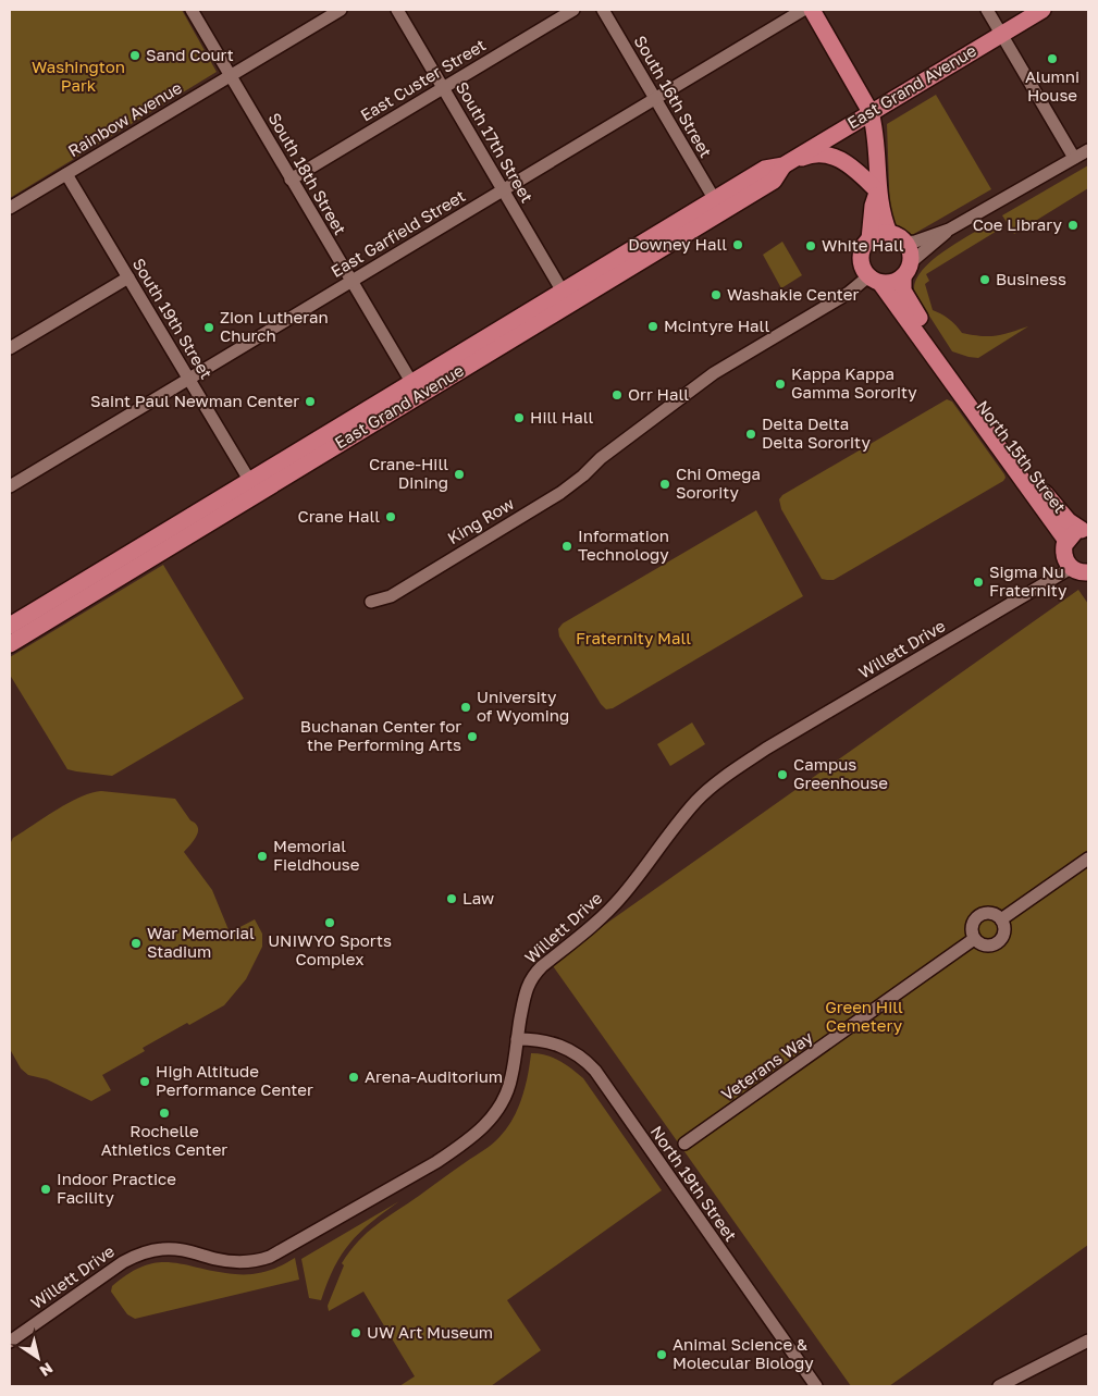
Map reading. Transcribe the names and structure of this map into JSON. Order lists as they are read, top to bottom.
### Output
{
  "streets": {
    "main road": ["East Grand Avenue", "North 15th Street"],
    "street": [
      "East Custer Street",
      "South 16th Street",
      "Rainbow Avenue",
      "South 17th Street",
      "South 18th Street",
      "East Garfield Street",
      "South 19th Street",
      "King Row",
      "Willett Drive",
      "Veterans Way",
      "North 19th Street"
    ]
  },
  "crossings": [
    ["East Custer Street", "South 17th Street"],
    ["East Custer Street", "South 18th Street"],
    ["East Grand Avenue", "South 16th Street"],
    ["East Grand Avenue", "South 17th Street"],
    ["East Grand Avenue", "South 18th Street"],
    ["East Grand Avenue", "South 19th Street"],
    ["South 16th Street", "East Garfield Street"],
    ["Rainbow Avenue", "South 18th Street"],
    ["Rainbow Avenue", "South 19th Street"],
    ["South 17th Street", "East Garfield Street"],
    ["South 18th Street", "East Garfield Street"],
    ["East Garfield Street", "South 19th Street"],
    ["North 15th Street", "Willett Drive"],
    ["Willett Drive", "North 19th Street"]
  ],
  "parks": ["Washington Park", "Fraternity Mall", "Green Hill Cemetery"],
  "places": [
    "Sand Court",
    "Alumni House",
    "Coe Library",
    "Downey Hall",
    "White Hall",
    "Business",
    "Washakie Center",
    "McIntyre Hall",
    "Zion Lutheran Church",
    "Kappa Kappa Gamma Sorority",
    "Orr Hall",
    "Saint Paul Newman Center",
    "Hill Hall",
    "Delta Delta Delta Sorority",
    "Crane-Hill Dining",
    "Chi Omega Sorority",
    "Crane Hall",
    "Information Technology",
    "Sigma Nu Fraternity",
    "University of Wyoming",
    "Buchanan Center for the Performing Arts",
    "Campus Greenhouse",
    "Memorial Fieldhouse",
    "Law",
    "UNIWYO Sports Complex",
    "War Memorial Stadium",
    "Arena-Auditorium",
    "High Altitude Performance Center",
    "Rochelle Athletics Center",
    "Indoor Practice Facility",
    "UW Art Museum",
    "Animal Science & Molecular Biology"
  ],
  "north": "bottom right"
}
